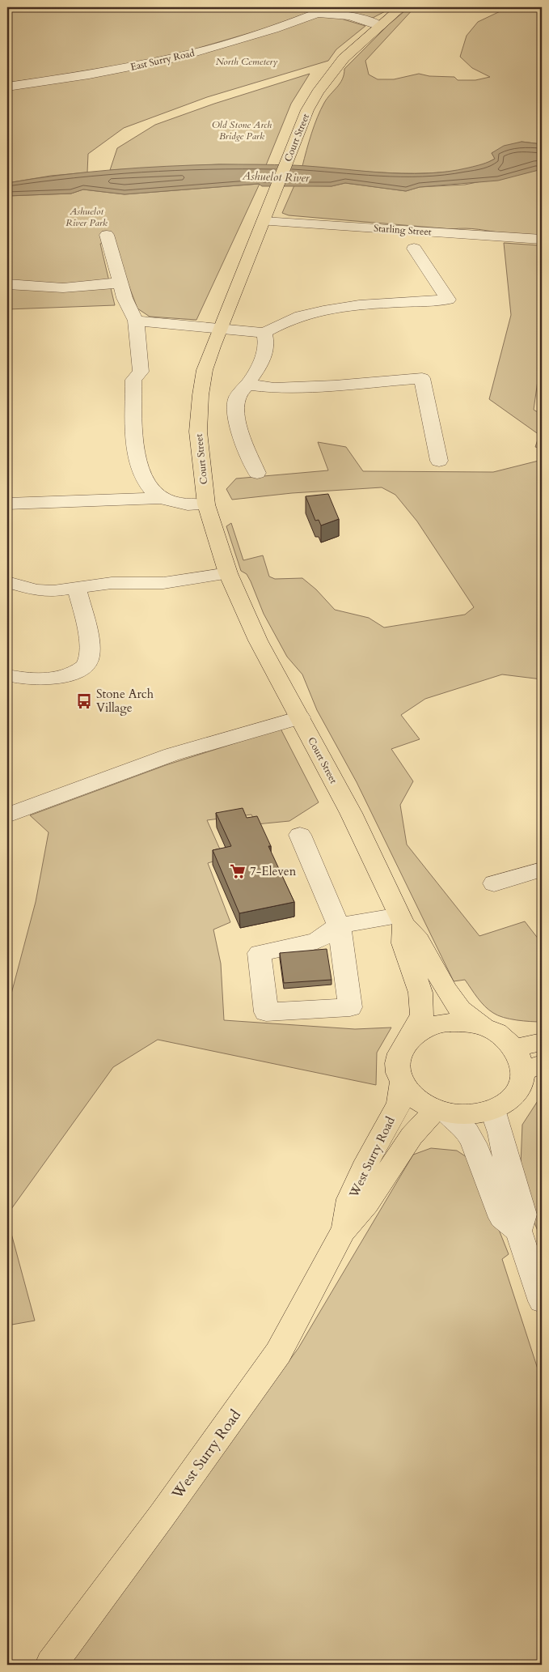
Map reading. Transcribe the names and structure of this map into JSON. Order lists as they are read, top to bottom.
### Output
{
  "streets": {
    "main road": ["Court Street", "West Surry Road"],
    "street": ["East Surry Road", "Starling Street"]
  },
  "crossings": [
    ["East Surry Road", "Court Street"],
    ["Court Street", "Starling Street"],
    ["Court Street", "West Surry Road"]
  ],
  "water": ["Ashuelot River"],
  "parks": ["North Cemetery", "Old Stone Arch Bridge Park", "Ashuelot River Park"],
  "places": {
    "bus stop": ["Stone Arch Village"],
    "supermarket": ["7-Eleven"]
  }
}
